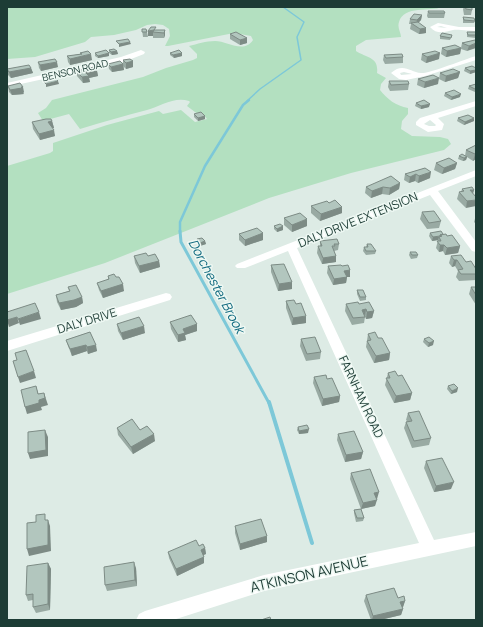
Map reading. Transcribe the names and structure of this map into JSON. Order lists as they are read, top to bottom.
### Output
{
  "streets": {
    "street": [
      "BENSON ROAD",
      "DALY DRIVE EXTENSION",
      "DALY DRIVE",
      "FARNHAM ROAD",
      "ATKINSON AVENUE"
    ]
  },
  "crossings": [
    ["DALY DRIVE EXTENSION", "FARNHAM ROAD"],
    ["FARNHAM ROAD", "ATKINSON AVENUE"]
  ],
  "water": ["Dorchester Brook"]
}
